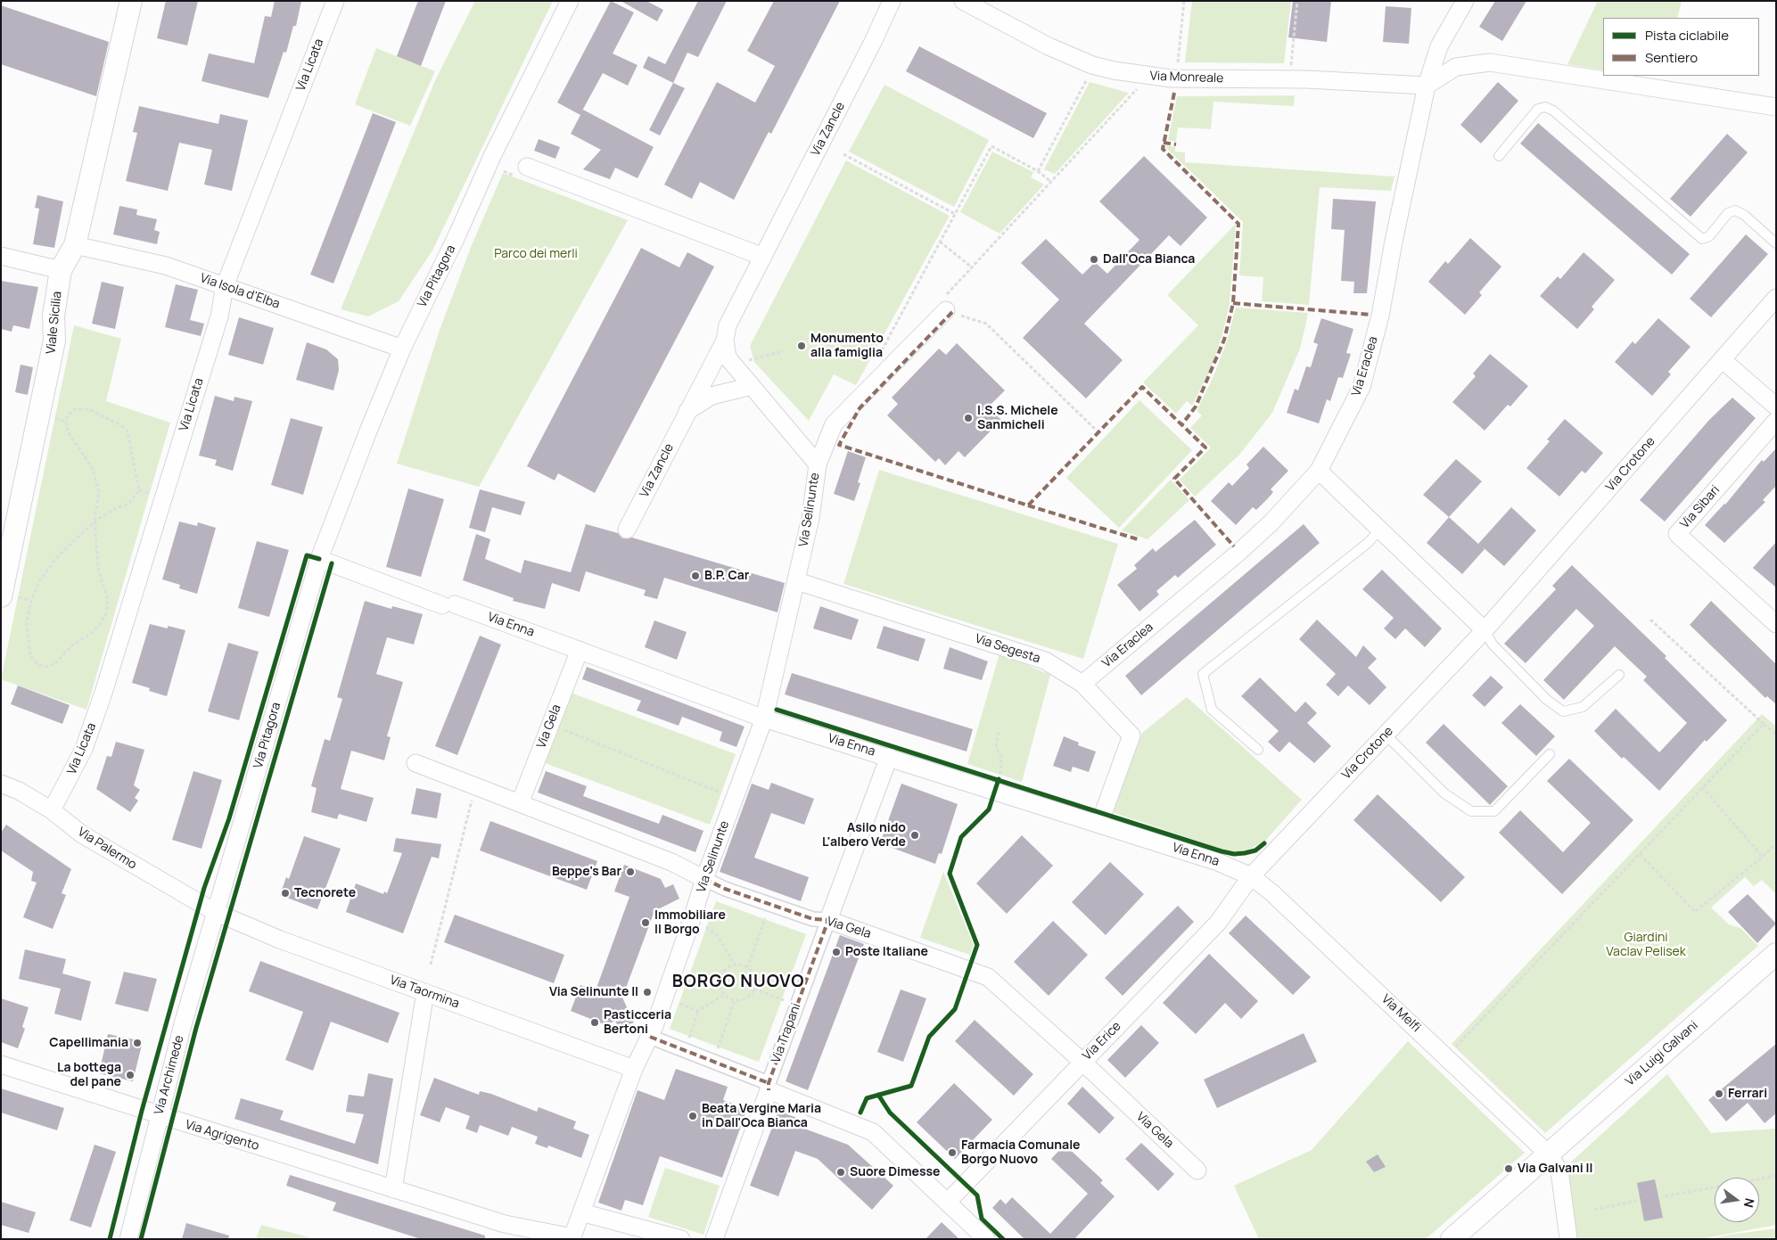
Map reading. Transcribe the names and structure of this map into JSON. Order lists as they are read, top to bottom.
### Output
{
  "streets": {
    "street": [
      "Via Licata",
      "Via Monreale",
      "Via Zancle",
      "Via Pitagora",
      "Via Isola d'Elba",
      "Viale Sicilia",
      "Via Eraclea",
      "Via Crotone",
      "Via Sibari",
      "Via Selinunte",
      "Via Enna",
      "Via Segesta",
      "Via Gela",
      "Via Palermo",
      "Via Taormina",
      "Via Melfi",
      "Via Trapani",
      "Via Erice",
      "Via Luigi Galvani",
      "Via Archimede",
      "Via Agrigento"
    ]
  },
  "crossings": [
    ["Via Licata", "Via Isola d'Elba"],
    ["Via Licata", "Via Palermo"],
    ["Via Monreale", "Via Eraclea"],
    ["Via Zancle", "Via Selinunte"],
    ["Via Pitagora", "Via Isola d'Elba"],
    ["Via Pitagora", "Via Enna"],
    ["Via Pitagora", "Via Palermo"],
    ["Via Pitagora", "Via Taormina"],
    ["Via Pitagora", "Via Archimede"],
    ["Via Isola d'Elba", "Viale Sicilia"],
    ["Via Eraclea", "Via Segesta"],
    ["Via Crotone", "Via Enna"],
    ["Via Crotone", "Via Melfi"],
    ["Via Crotone", "Via Erice"],
    ["Via Selinunte", "Via Enna"],
    ["Via Selinunte", "Via Segesta"],
    ["Via Selinunte", "Via Gela"],
    ["Via Selinunte", "Via Taormina"],
    ["Via Selinunte", "Via Agrigento"],
    ["Via Enna", "Via Segesta"],
    ["Via Enna", "Via Gela"],
    ["Via Enna", "Via Melfi"],
    ["Via Enna", "Via Trapani"],
    ["Via Enna", "Via Erice"],
    ["Via Gela", "Via Trapani"],
    ["Via Gela", "Via Erice"],
    ["Via Palermo", "Via Taormina"],
    ["Via Palermo", "Via Archimede"],
    ["Via Taormina", "Via Archimede"],
    ["Via Melfi", "Via Erice"],
    ["Via Melfi", "Via Luigi Galvani"],
    ["Via Archimede", "Via Agrigento"]
  ],
  "districts": ["BORGO NUOVO"],
  "parks": ["Parco dei merli", "Giardini Vaclav Pelisek"],
  "places": [
    "Dall'Oca Bianca",
    "Monumento alla famiglia",
    "I.S.S. Michele Sanmicheli",
    "B.P. Car",
    "Asilo nido L'albero Verde",
    "Beppe's Bar",
    "Tecnorete",
    "Immobiliare Il Borgo",
    "Poste Italiane",
    "Via Selinunte II",
    "Pasticceria Bertoni",
    "Capellimania",
    "La bottega del pane",
    "Ferrari",
    "Beata Vergine Maria in Dall'Oca Bianca",
    "Farmacia Comunale Borgo Nuovo",
    "Via Galvani II",
    "Suore Dimesse"
  ],
  "legend": ["Pista ciclabile", "Sentiero"],
  "north": "right"
}
